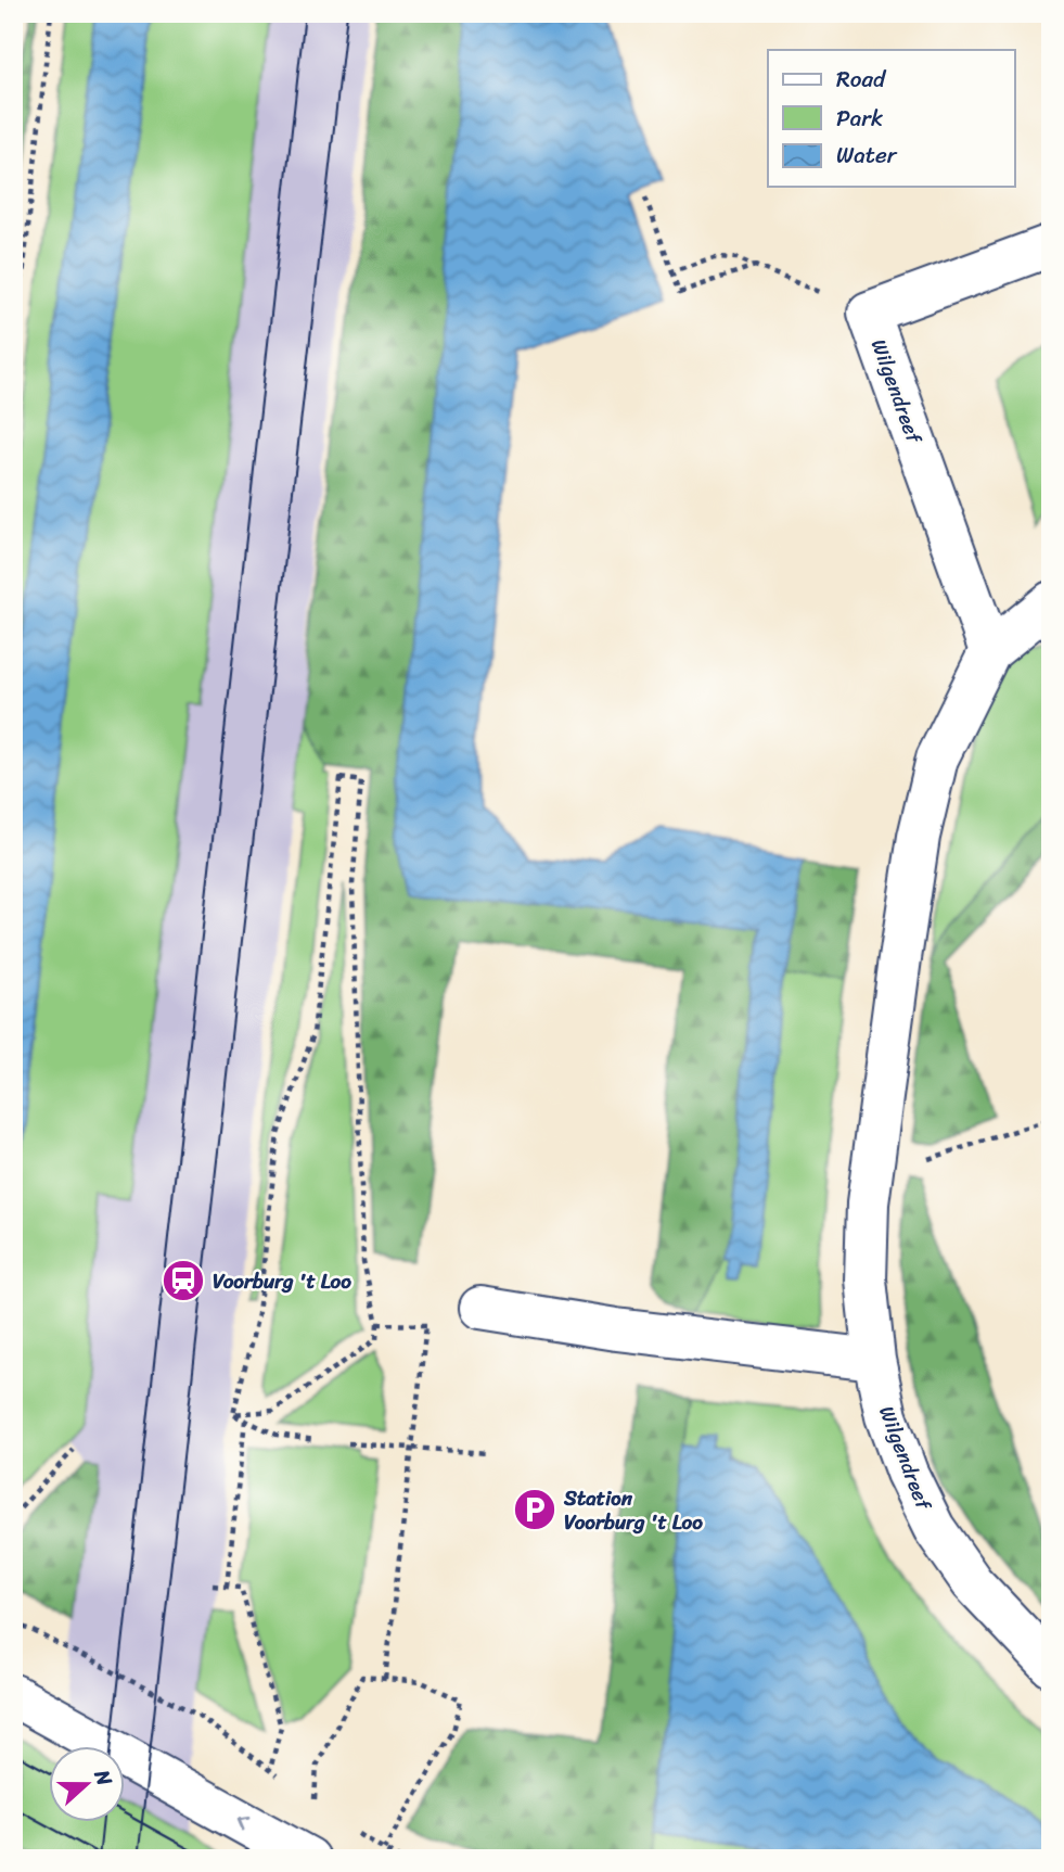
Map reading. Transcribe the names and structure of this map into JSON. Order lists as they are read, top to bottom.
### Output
{
  "streets": {
    "street": ["Wilgendreef"]
  },
  "places": {
    "station": ["Voorburg 't Loo"],
    "parking": ["Station Voorburg 't Loo"]
  },
  "legend": ["Road", "Park", "Water"],
  "north": "right"
}
